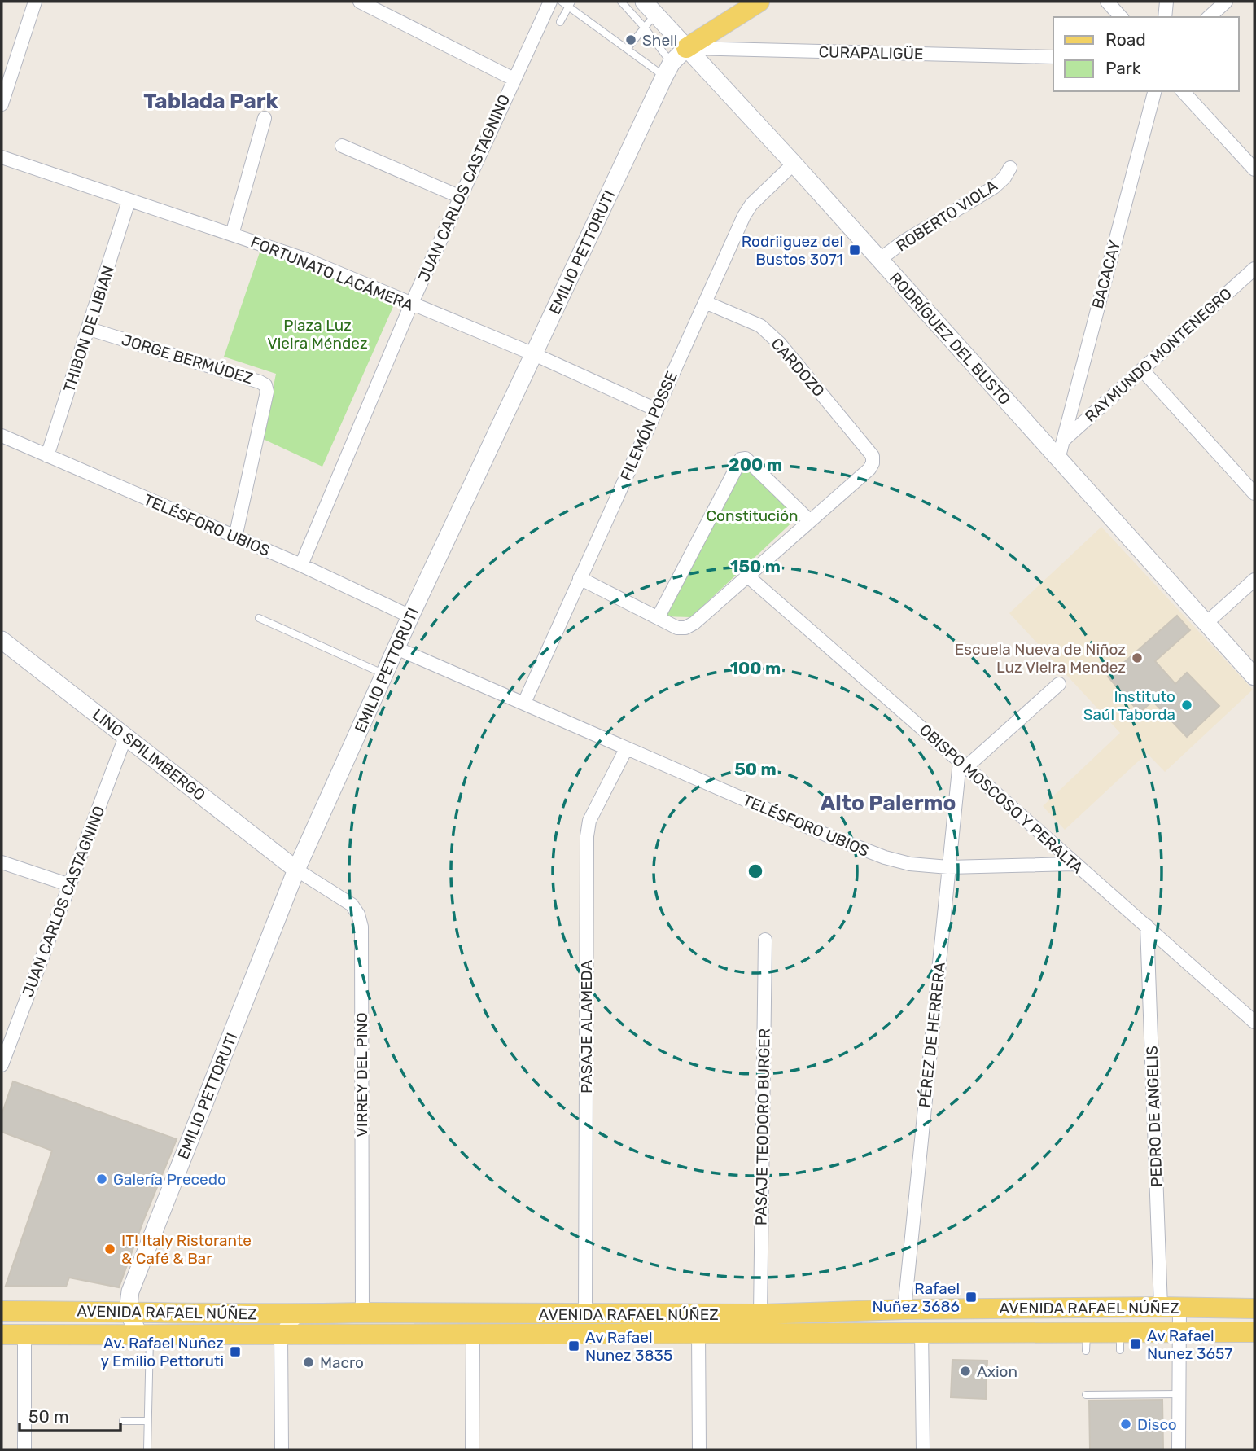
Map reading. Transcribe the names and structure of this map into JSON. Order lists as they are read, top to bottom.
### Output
{
  "streets": {
    "main road": [
      "EMILIO PETTORUTI",
      "RODRÍGUEZ DEL BUSTO",
      "LINO SPILIMBERGO",
      "AVENIDA RAFAEL NÚÑEZ"
    ],
    "street": [
      "CURAPALIGÜE",
      "JUAN CARLOS CASTAGNINO",
      "ROBERTO VIOLA",
      "FORTUNATO LACÁMERA",
      "BACACAY",
      "THIBON DE LIBIAN",
      "RAYMUNDO MONTENEGRO",
      "JORGE BERMÚDEZ",
      "CARDOZO",
      "FILEMÓN POSSE",
      "TELÉSFORO UBIOS",
      "OBISPO MOSCOSO Y PERALTA",
      "PASAJE ALAMEDA",
      "PÉREZ DE HERRERA",
      "VIRREY DEL PINO",
      "PEDRO DE ANGELIS",
      "PASAJE TEODORO BURGER"
    ]
  },
  "crossings": [
    ["CURAPALIGÜE", "EMILIO PETTORUTI"],
    ["CURAPALIGÜE", "RODRÍGUEZ DEL BUSTO"],
    ["JUAN CARLOS CASTAGNINO", "FORTUNATO LACÁMERA"],
    ["JUAN CARLOS CASTAGNINO", "TELÉSFORO UBIOS"],
    ["JUAN CARLOS CASTAGNINO", "LINO SPILIMBERGO"],
    ["ROBERTO VIOLA", "RODRÍGUEZ DEL BUSTO"],
    ["EMILIO PETTORUTI", "FORTUNATO LACÁMERA"],
    ["EMILIO PETTORUTI", "RODRÍGUEZ DEL BUSTO"],
    ["EMILIO PETTORUTI", "TELÉSFORO UBIOS"],
    ["EMILIO PETTORUTI", "LINO SPILIMBERGO"],
    ["EMILIO PETTORUTI", "VIRREY DEL PINO"],
    ["EMILIO PETTORUTI", "AVENIDA RAFAEL NÚÑEZ"],
    ["FORTUNATO LACÁMERA", "THIBON DE LIBIAN"],
    ["FORTUNATO LACÁMERA", "FILEMÓN POSSE"],
    ["BACACAY", "RODRÍGUEZ DEL BUSTO"],
    ["BACACAY", "RAYMUNDO MONTENEGRO"],
    ["THIBON DE LIBIAN", "JORGE BERMÚDEZ"],
    ["THIBON DE LIBIAN", "TELÉSFORO UBIOS"],
    ["RODRÍGUEZ DEL BUSTO", "FILEMÓN POSSE"],
    ["JORGE BERMÚDEZ", "TELÉSFORO UBIOS"],
    ["CARDOZO", "FILEMÓN POSSE"],
    ["FILEMÓN POSSE", "TELÉSFORO UBIOS"],
    ["TELÉSFORO UBIOS", "OBISPO MOSCOSO Y PERALTA"],
    ["TELÉSFORO UBIOS", "PASAJE ALAMEDA"],
    ["TELÉSFORO UBIOS", "PÉREZ DE HERRERA"],
    ["LINO SPILIMBERGO", "VIRREY DEL PINO"],
    ["OBISPO MOSCOSO Y PERALTA", "PÉREZ DE HERRERA"],
    ["OBISPO MOSCOSO Y PERALTA", "PEDRO DE ANGELIS"],
    ["PASAJE ALAMEDA", "AVENIDA RAFAEL NÚÑEZ"],
    ["PÉREZ DE HERRERA", "AVENIDA RAFAEL NÚÑEZ"],
    ["VIRREY DEL PINO", "AVENIDA RAFAEL NÚÑEZ"],
    ["PEDRO DE ANGELIS", "AVENIDA RAFAEL NÚÑEZ"],
    ["PASAJE TEODORO BURGER", "AVENIDA RAFAEL NÚÑEZ"]
  ],
  "districts": ["Tablada Park", "Alto Palermo"],
  "parks": ["Plaza Luz Vieira Méndez", "Constitución"],
  "places": {
    "other": [
      "Shell",
      "Escuela Nueva de Niñoz Luz Vieira Mendez",
      "Instituto Saúl Taborda",
      "Galería Precedo",
      "IT! Italy Ristorante & Café & Bar",
      "Macro",
      "Axion",
      "Disco"
    ],
    "transit": [
      "Rodriiguez del Bustos 3071",
      "Rafael Nuñez 3686",
      "Av Rafael Nunez 3657",
      "Av Rafael Nunez 3835",
      "Av. Rafael Nuñez y Emilio Pettoruti"
    ]
  },
  "legend": ["Road", "Park"],
  "scale_bar": "50 m",
  "rings": [
    "200 m",
    "150 m",
    "100 m",
    "50 m"
  ]
}
